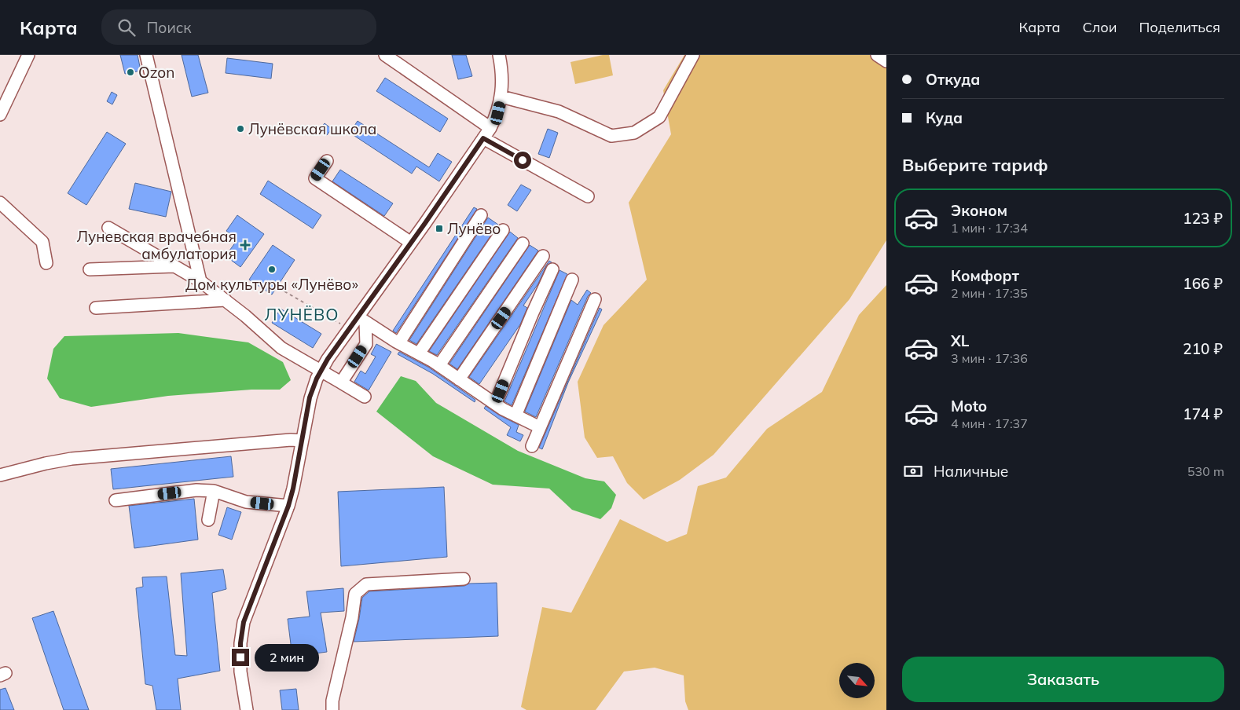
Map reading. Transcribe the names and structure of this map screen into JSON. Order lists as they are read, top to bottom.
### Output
{
  "districts": ["ЛУНЁВО"],
  "places": {
    "other": ["Ozon", "Лунёвская школа", "Дом культуры «Лунёво»"],
    "transit": ["Лунёво"],
    "health": ["Луневская врачебная амбулатория"]
  },
  "north": "bottom right",
  "page": {
    "header": "Карта",
    "search": "Поиск",
    "nav": ["Карта", "Слои", "Поделиться"],
    "banner": ["Откуда", "Куда"],
    "heading": "Выберите тариф",
    "list": [
      {
        "name": "Эконом",
        "note": "1 мин · 17:34",
        "value": "123 ₽"
      },
      {
        "name": "Комфорт",
        "note": "2 мин · 17:35",
        "value": "166 ₽"
      },
      {
        "name": "XL",
        "note": "3 мин · 17:36",
        "value": "210 ₽"
      },
      {
        "name": "Moto",
        "note": "4 мин · 17:37",
        "value": "174 ₽"
      }
    ],
    "pay": ["Наличные", "530 m"],
    "bubble": "2 мин",
    "buttons": "Заказать"
  }
}
